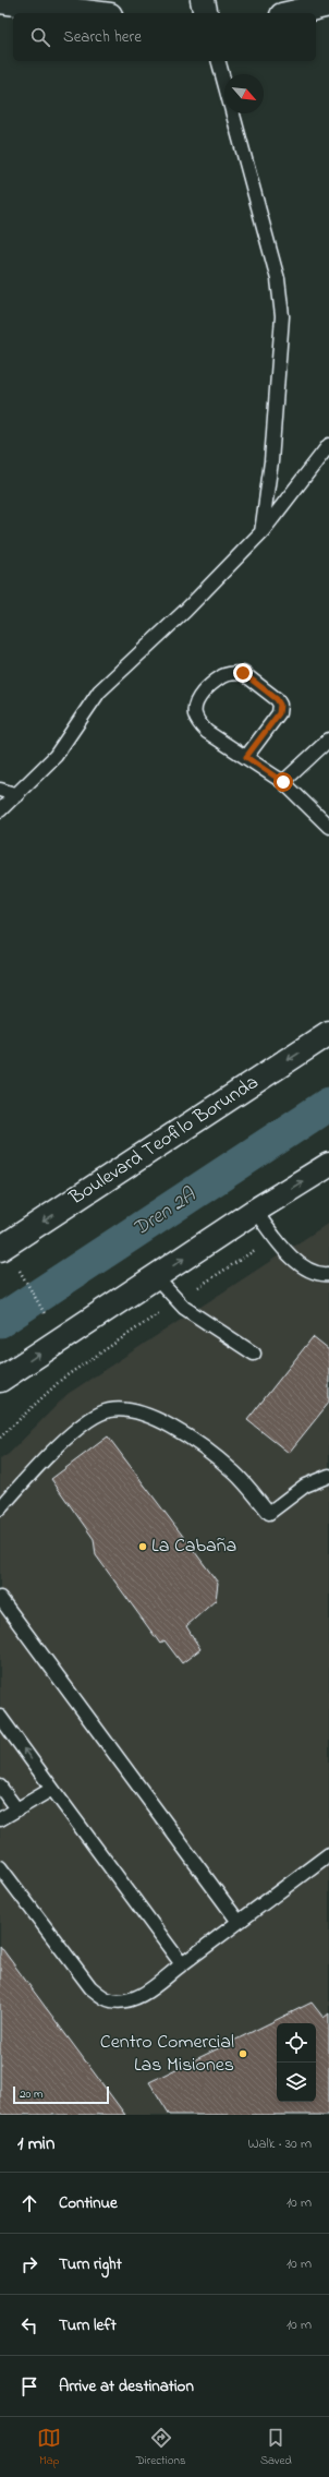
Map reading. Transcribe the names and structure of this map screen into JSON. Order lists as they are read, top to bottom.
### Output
{
  "streets": {
    "main road": ["Boulevard Teofilo Borunda"]
  },
  "water": ["Dren 2A"],
  "places": ["La Cabaña", "Centro Comercial Las Misiones"],
  "scale_bar": "20 m",
  "north": "bottom right",
  "page": {
    "search": "Search here",
    "scale": "20 m",
    "heading": ["1 min", "Walk · 30 m"],
    "list": [
      ["Continue", "10 m"],
      ["Turn right", "10 m"],
      ["Turn left", "10 m"],
      "Arrive at destination"
    ],
    "nav": ["Map", "Directions", "Saved"]
  }
}
